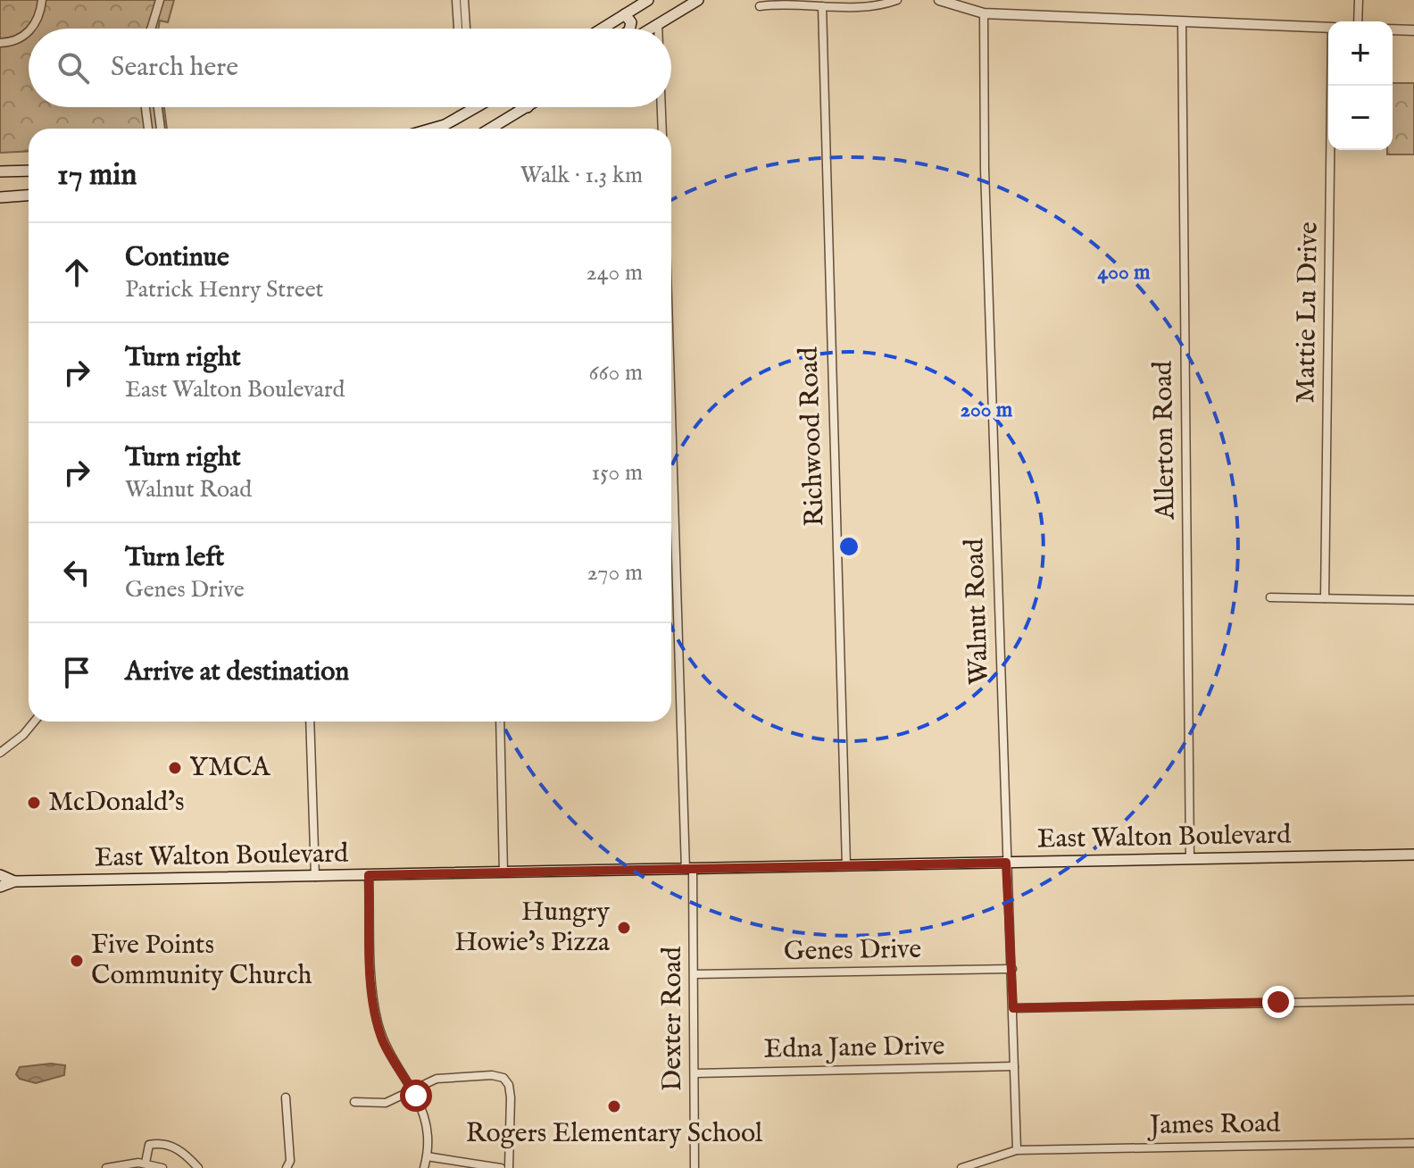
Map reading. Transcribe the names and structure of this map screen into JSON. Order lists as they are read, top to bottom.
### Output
{
  "streets": {
    "main road": ["East Walton Boulevard"],
    "street": [
      "Mattie Lu Drive",
      "Richwood Road",
      "Allerton Road",
      "Walnut Road",
      "Genes Drive",
      "Dexter Road",
      "Edna Jane Drive",
      "James Road"
    ]
  },
  "crossings": [
    ["Richwood Road", "East Walton Boulevard"],
    ["Allerton Road", "East Walton Boulevard"],
    ["Walnut Road", "East Walton Boulevard"],
    ["Walnut Road", "Genes Drive"],
    ["Walnut Road", "Edna Jane Drive"],
    ["Walnut Road", "James Road"],
    ["East Walton Boulevard", "Dexter Road"],
    ["Genes Drive", "Dexter Road"],
    ["Dexter Road", "Edna Jane Drive"]
  ],
  "places": [
    "YMCA",
    "McDonald's",
    "Hungry Howie's Pizza",
    "Five Points Community Church",
    "Rogers Elementary School"
  ],
  "page": {
    "map_buttons": ["+", "−"],
    "search": "Search here",
    "heading": ["17 min", "Walk · 1.3 km"],
    "list": [
      ["Continue", "Patrick Henry Street", "240 m"],
      ["Turn right", "East Walton Boulevard", "660 m"],
      ["Turn right", "Walnut Road", "150 m"],
      ["Turn left", "Genes Drive", "270 m"],
      "Arrive at destination"
    ]
  },
  "rings": ["400 m", "200 m"]
}
